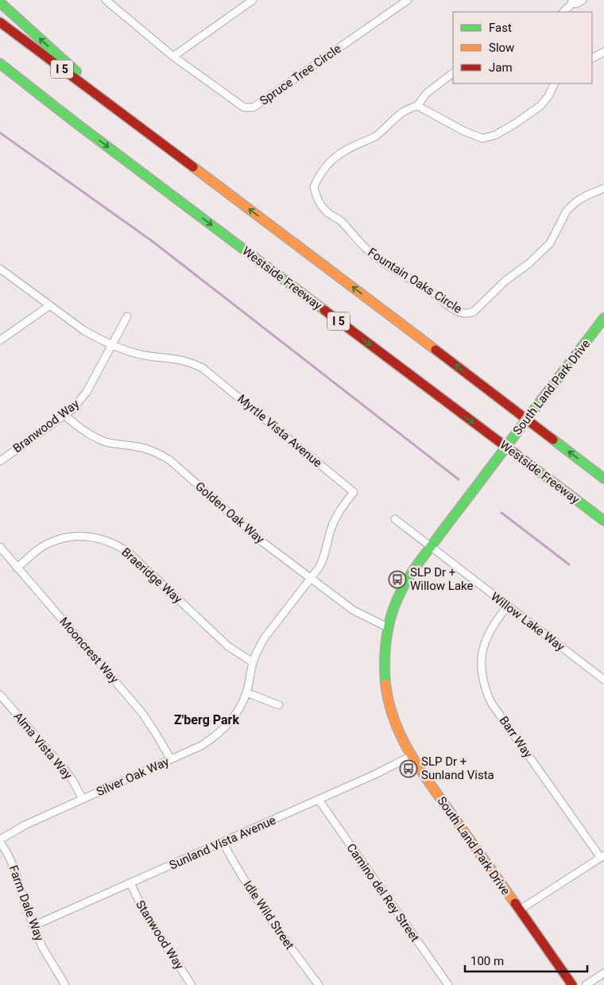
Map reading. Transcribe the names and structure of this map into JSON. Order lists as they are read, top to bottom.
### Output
{
  "streets": {
    "main road": ["I 5", "Westside Freeway", "South Land Park Drive"],
    "street": [
      "Spruce Tree Circle",
      "Fountain Oaks Circle",
      "Branwood Way",
      "Myrtle Vista Avenue",
      "Golden Oak Way",
      "Braeridge Way",
      "Willow Lake Way",
      "Mooncrest Way",
      "Barr Way",
      "Alma Vista Way",
      "Silver Oak Way",
      "Sunland Vista Avenue",
      "Camino del Rey Street",
      "Farm Dale Way",
      "Idle Wild Street",
      "Stanwood Way"
    ]
  },
  "crossings": [
    ["South Land Park Drive", "Golden Oak Way"],
    ["South Land Park Drive", "Willow Lake Way"],
    ["South Land Park Drive", "Sunland Vista Avenue"],
    ["Branwood Way", "Myrtle Vista Avenue"],
    ["Branwood Way", "Golden Oak Way"],
    ["Myrtle Vista Avenue", "Golden Oak Way"],
    ["Myrtle Vista Avenue", "Silver Oak Way"],
    ["Golden Oak Way", "Silver Oak Way"],
    ["Braeridge Way", "Mooncrest Way"],
    ["Braeridge Way", "Silver Oak Way"],
    ["Willow Lake Way", "Barr Way"],
    ["Mooncrest Way", "Silver Oak Way"],
    ["Alma Vista Way", "Silver Oak Way"],
    ["Silver Oak Way", "Farm Dale Way"],
    ["Sunland Vista Avenue", "Camino del Rey Street"],
    ["Sunland Vista Avenue", "Farm Dale Way"],
    ["Sunland Vista Avenue", "Idle Wild Street"],
    ["Sunland Vista Avenue", "Stanwood Way"]
  ],
  "districts": ["Z'berg Park"],
  "places": {
    "bus stop": ["SLP Dr + Willow Lake", "SLP Dr + Sunland Vista"]
  },
  "legend": ["Fast", "Slow", "Jam"],
  "scale_bar": "100 m"
}
